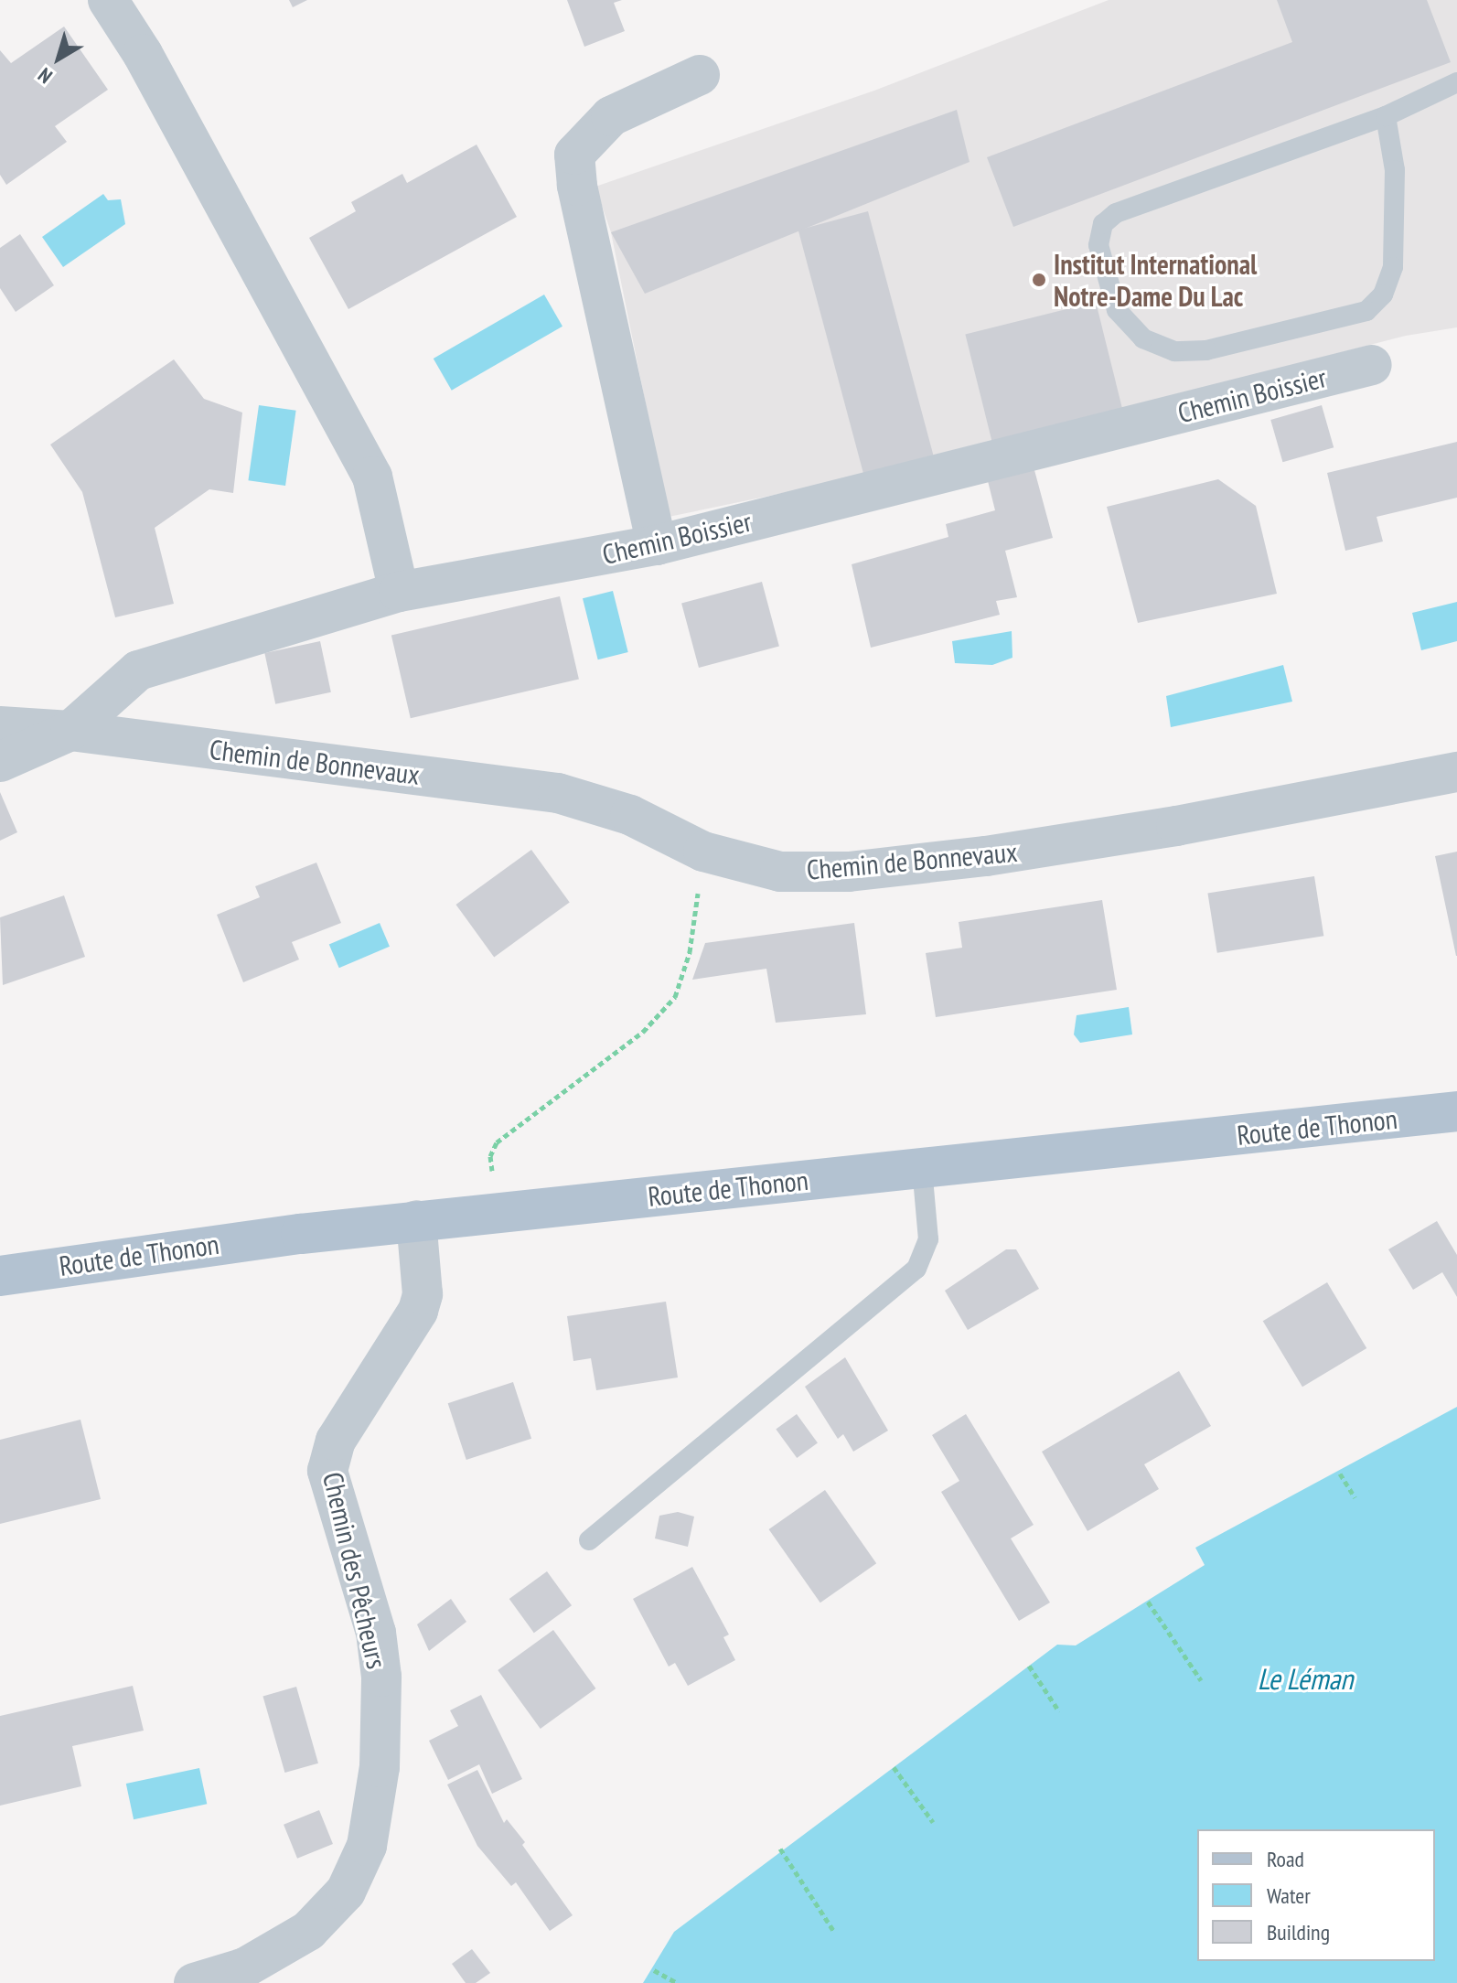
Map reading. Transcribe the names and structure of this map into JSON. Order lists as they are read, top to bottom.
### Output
{
  "streets": {
    "main road": ["Route de Thonon"],
    "street": ["Chemin Boissier", "Chemin de Bonnevaux", "Chemin des Pêcheurs"]
  },
  "crossings": [
    ["Chemin Boissier", "Chemin de Bonnevaux"],
    ["Route de Thonon", "Chemin des Pêcheurs"]
  ],
  "water": ["Le Léman"],
  "places": ["Institut International Notre-Dame Du Lac"],
  "legend": ["Road", "Water", "Building"],
  "north": "bottom left"
}
